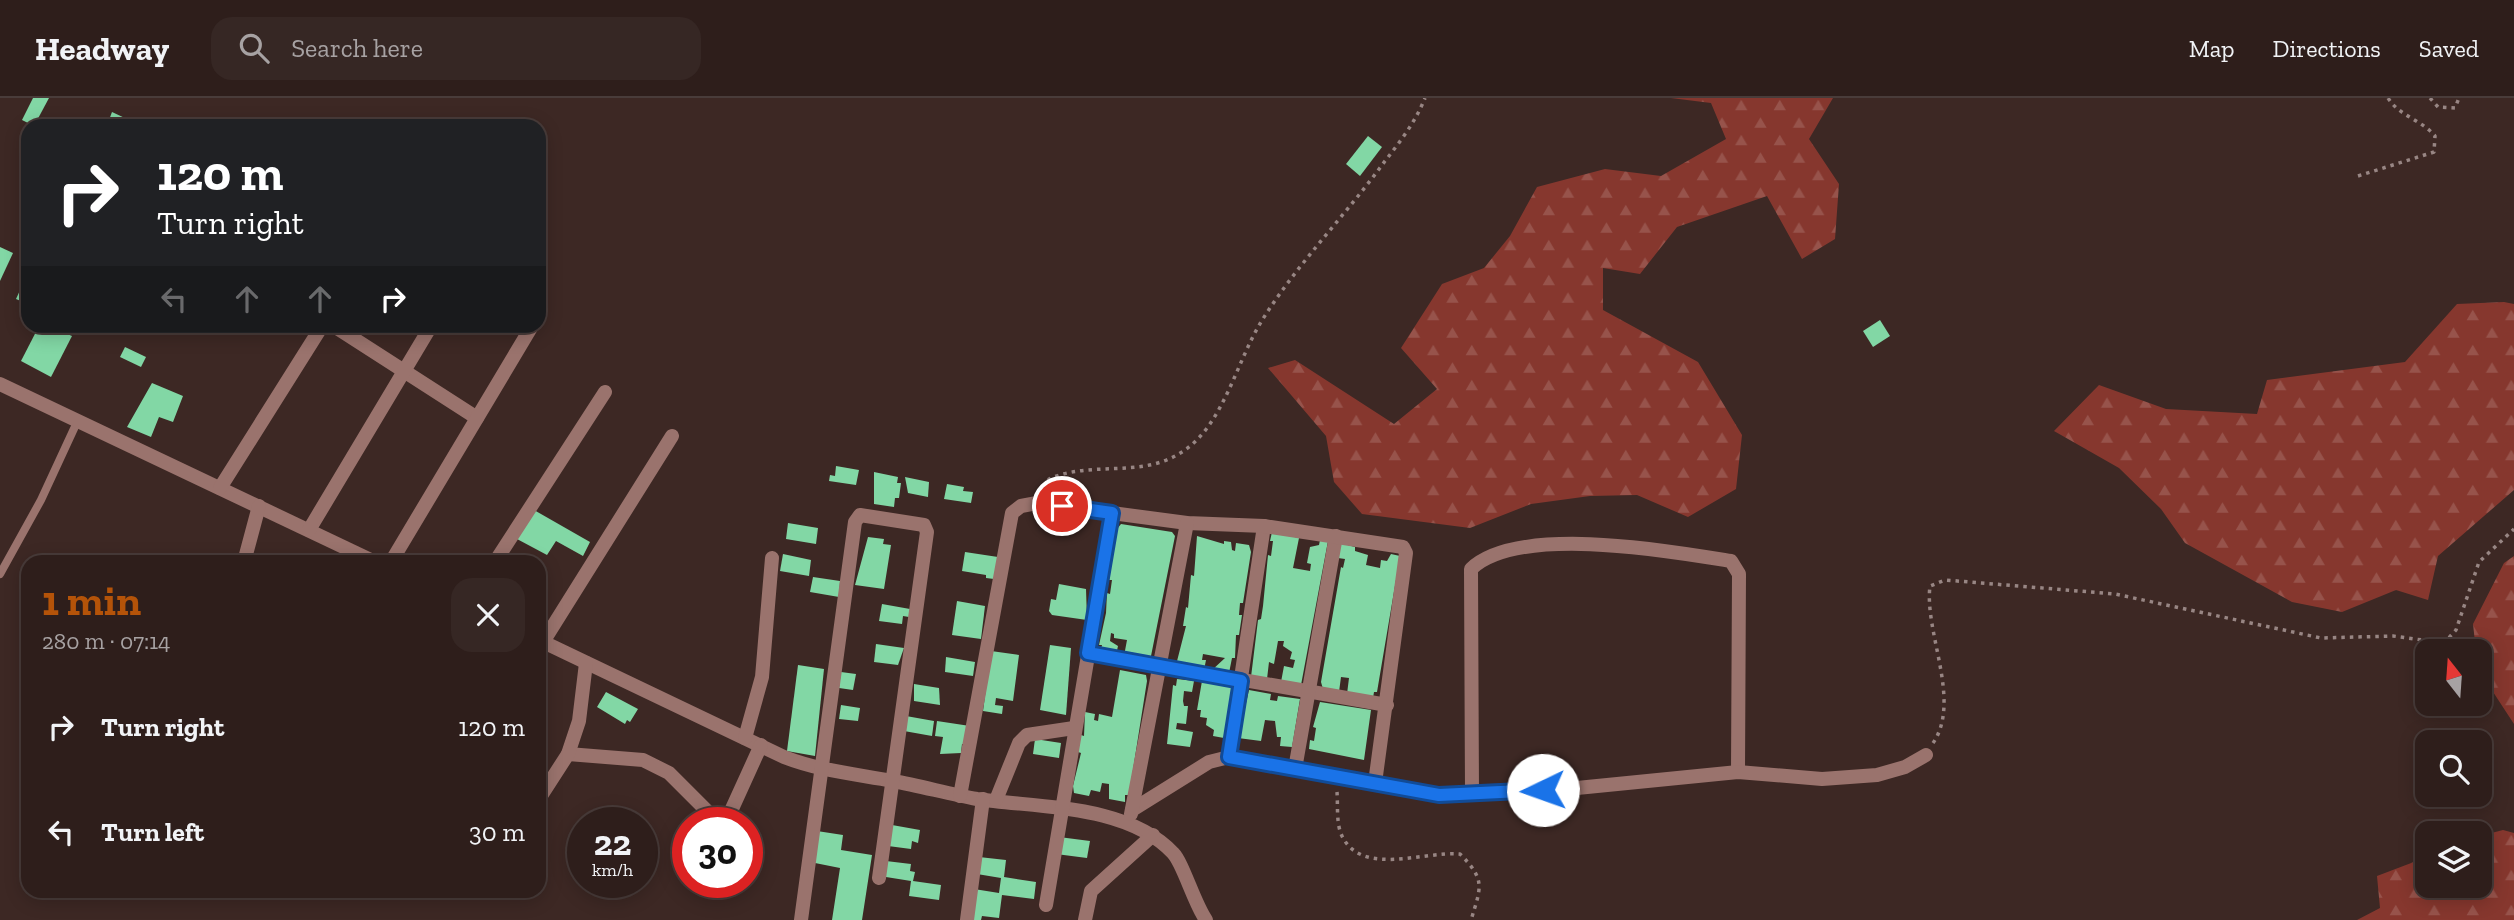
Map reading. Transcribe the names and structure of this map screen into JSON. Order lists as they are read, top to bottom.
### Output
{
  "north": "top",
  "page": {
    "header": "Headway",
    "search": "Search here",
    "nav": ["Map", "Directions", "Saved"],
    "turn": ["120 m", "Turn right"],
    "heading": ["1 min", "280 m · 07:14"],
    "list": [
      {
        "name": "Turn right",
        "value": "120 m"
      },
      {
        "name": "Turn left",
        "value": "30 m"
      }
    ],
    "speed": "22 km/h",
    "limit": "30"
  }
}
